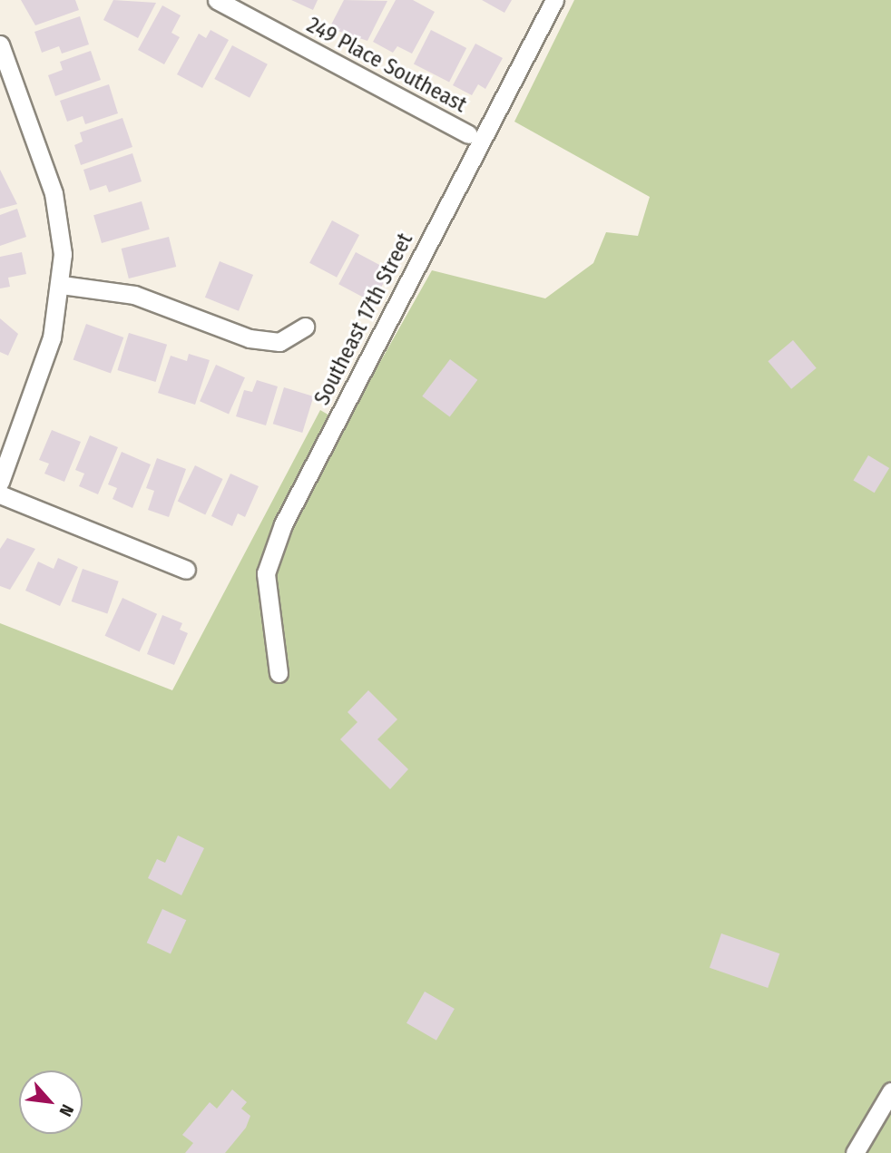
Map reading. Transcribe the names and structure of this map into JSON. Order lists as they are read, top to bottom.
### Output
{
  "streets": {
    "street": ["249 Place Southeast", "Southeast 17th Street"]
  },
  "north": "bottom right"
}
